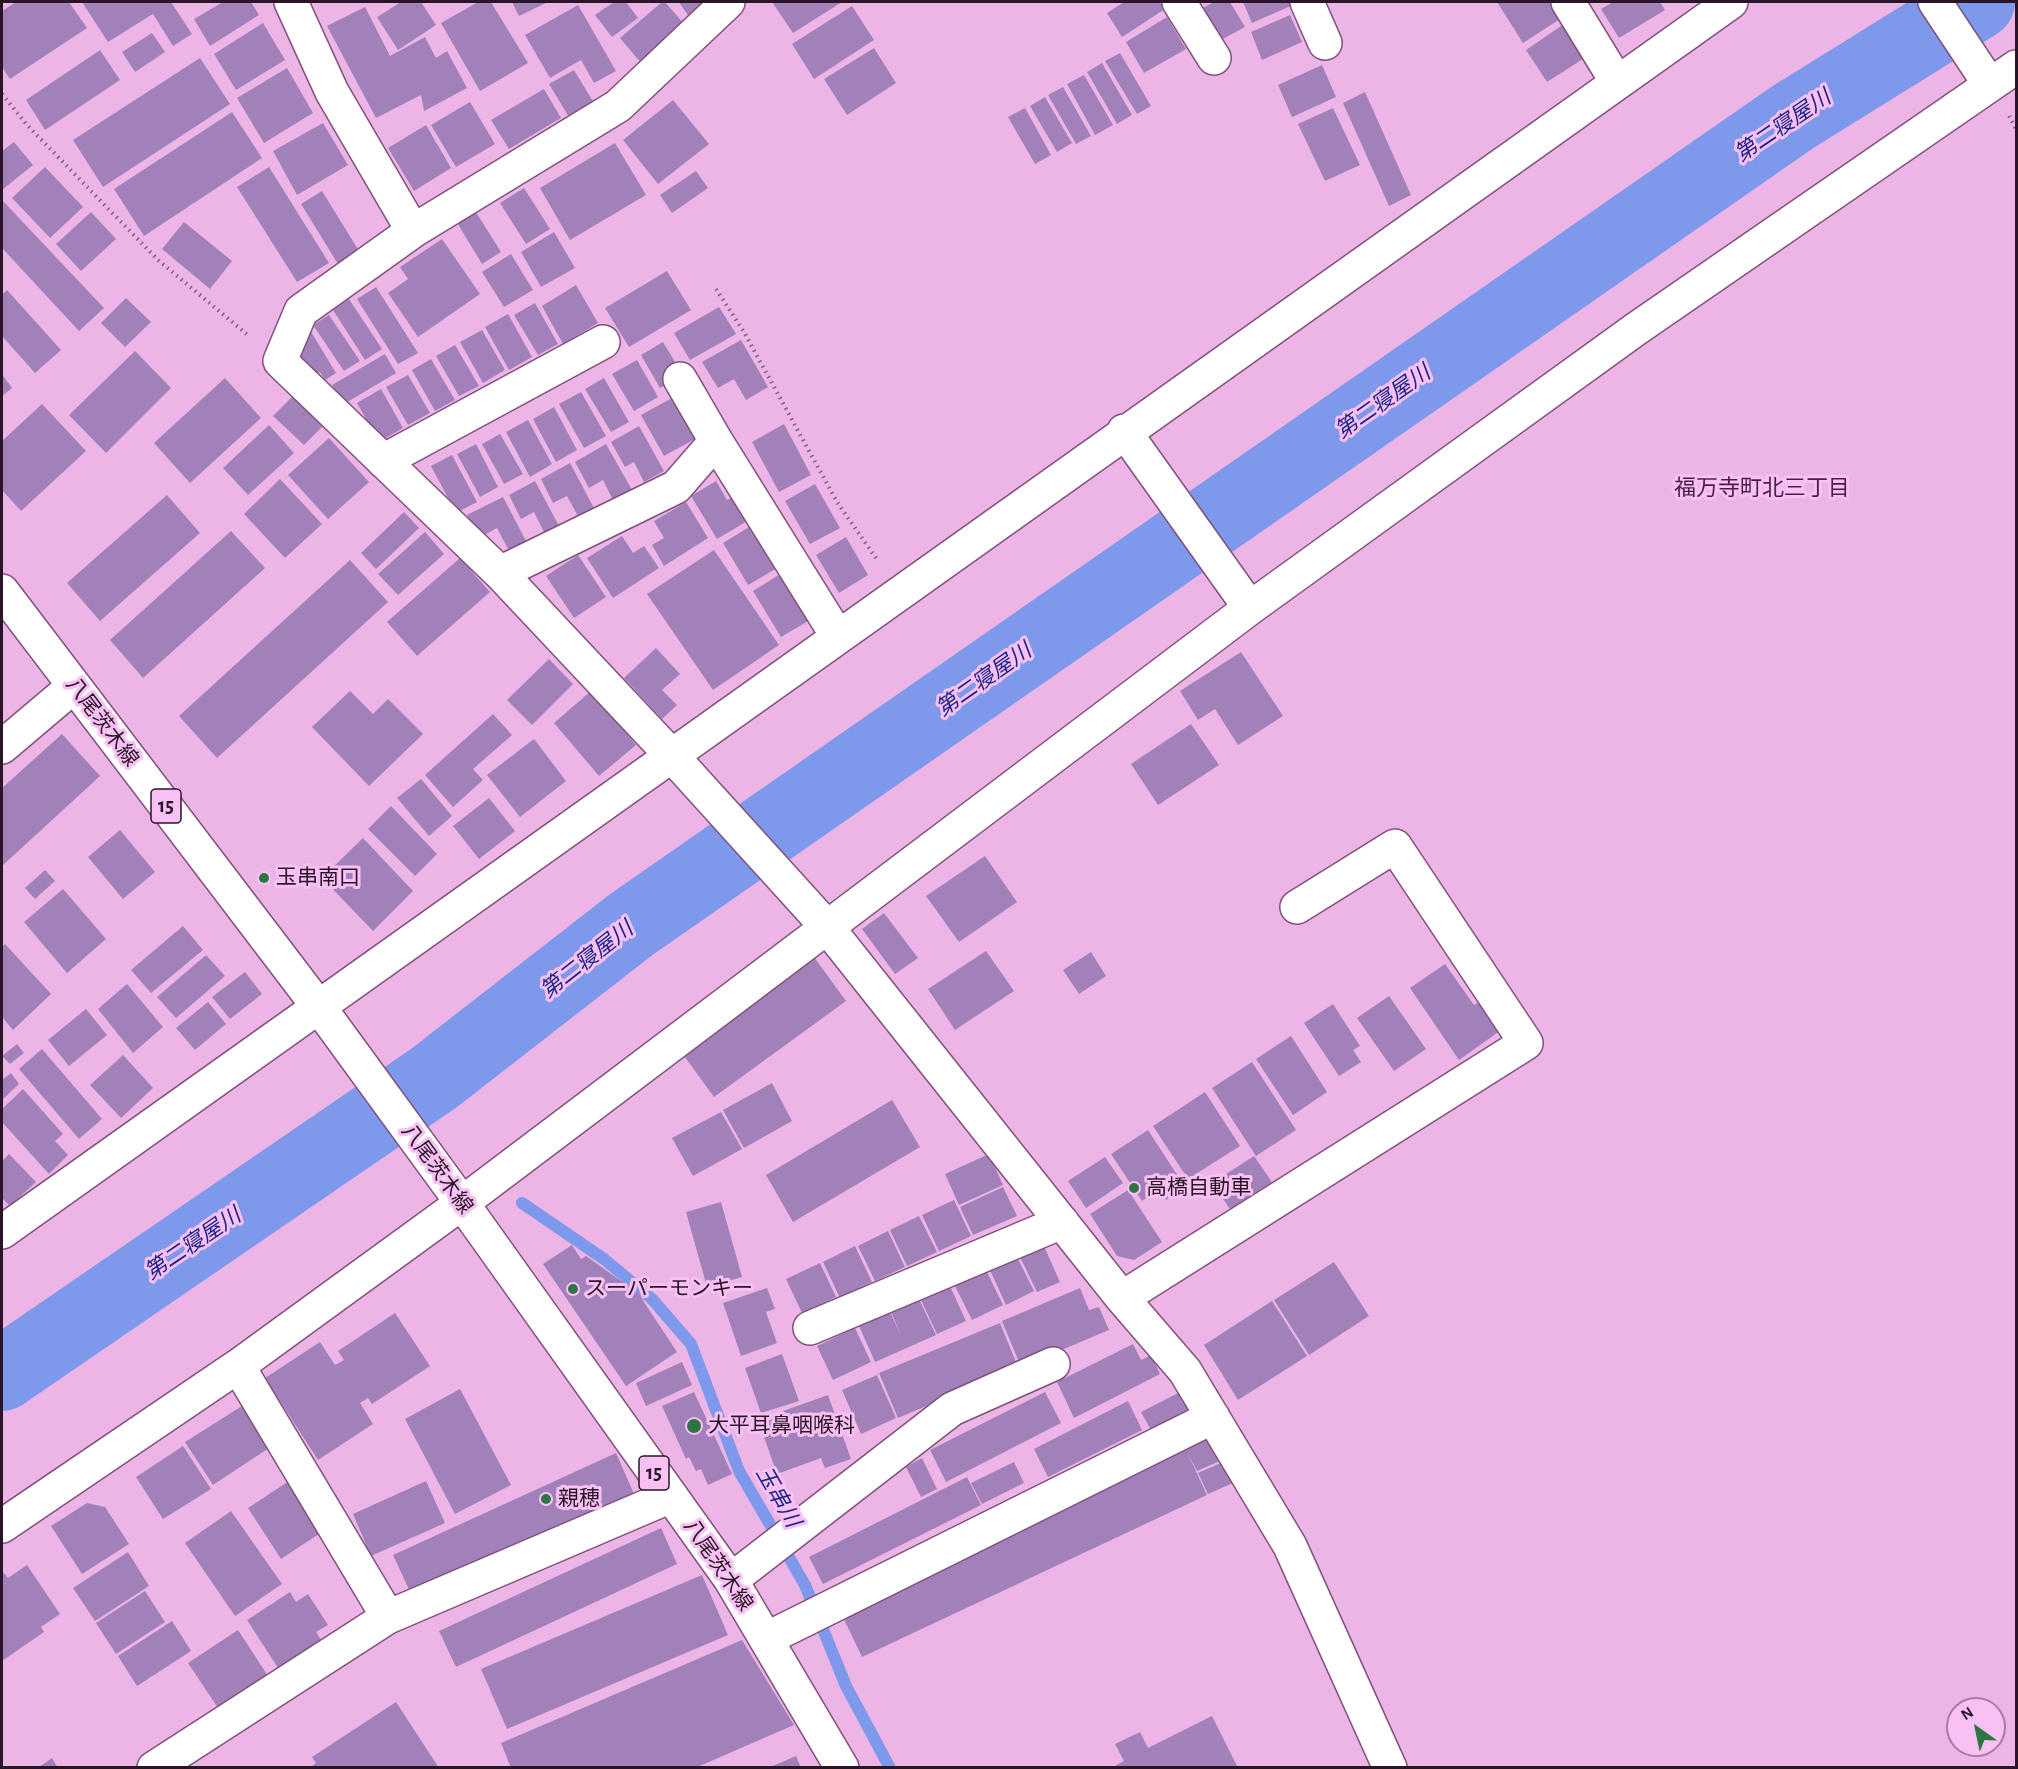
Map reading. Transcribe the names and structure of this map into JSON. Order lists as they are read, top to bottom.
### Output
{
  "streets": {
    "street": ["八尾茨木線", "15"]
  },
  "districts": ["福万寺町北三丁目"],
  "water": ["第二寝屋川", "玉串川"],
  "places": [
    "玉串南口",
    "高橋自動車",
    "スーパーモンキー",
    "大平耳鼻咽喉科",
    "親穂"
  ],
  "north": "top left"
}
